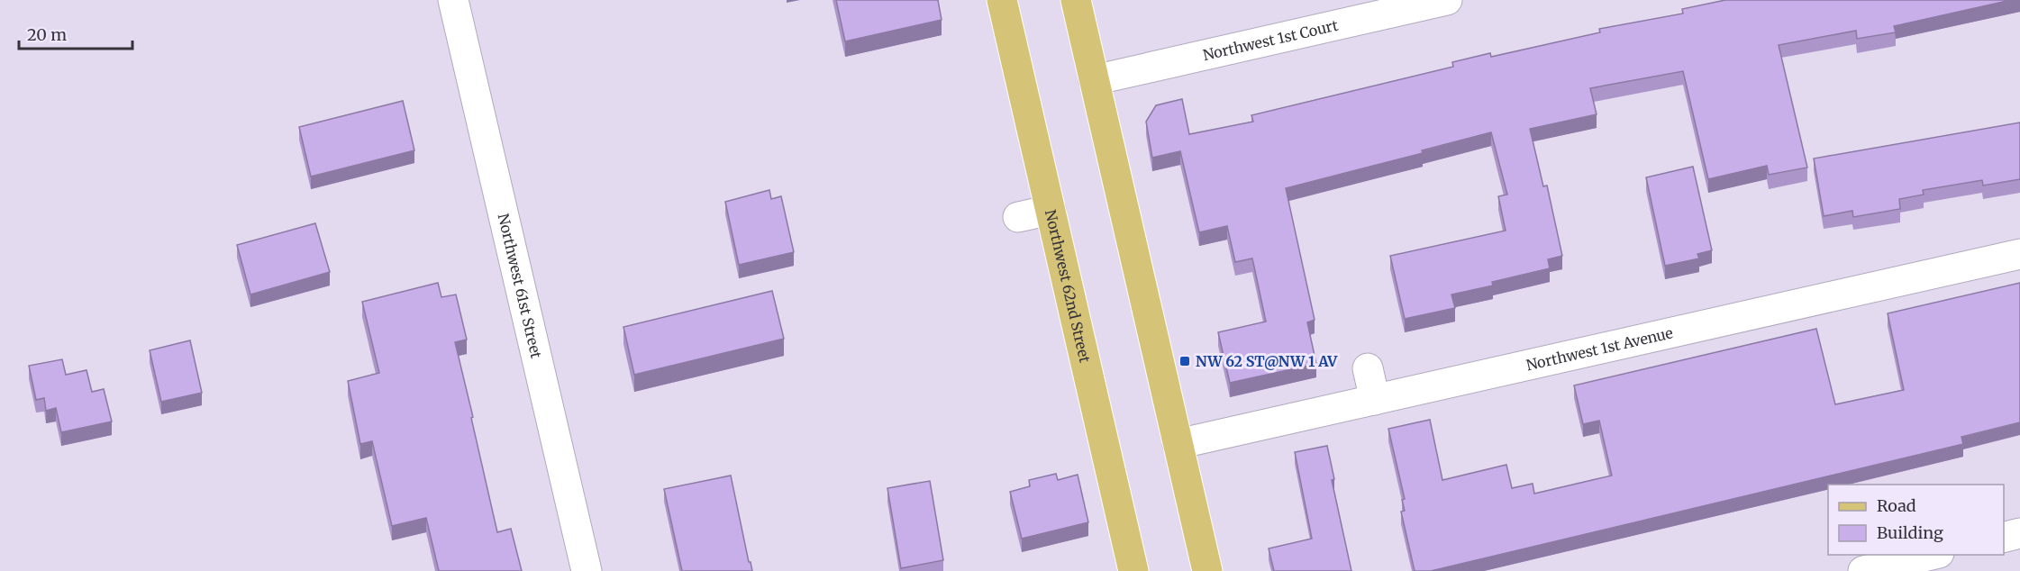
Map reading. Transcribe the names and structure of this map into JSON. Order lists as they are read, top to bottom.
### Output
{
  "streets": {
    "main road": ["Northwest 62nd Street"],
    "street": ["Northwest 1st Court", "Northwest 61st Street", "Northwest 1st Avenue"]
  },
  "places": {
    "transit": ["NW 62 ST@NW 1 AV"]
  },
  "legend": ["Road", "Building"],
  "scale_bar": "20 m"
}
